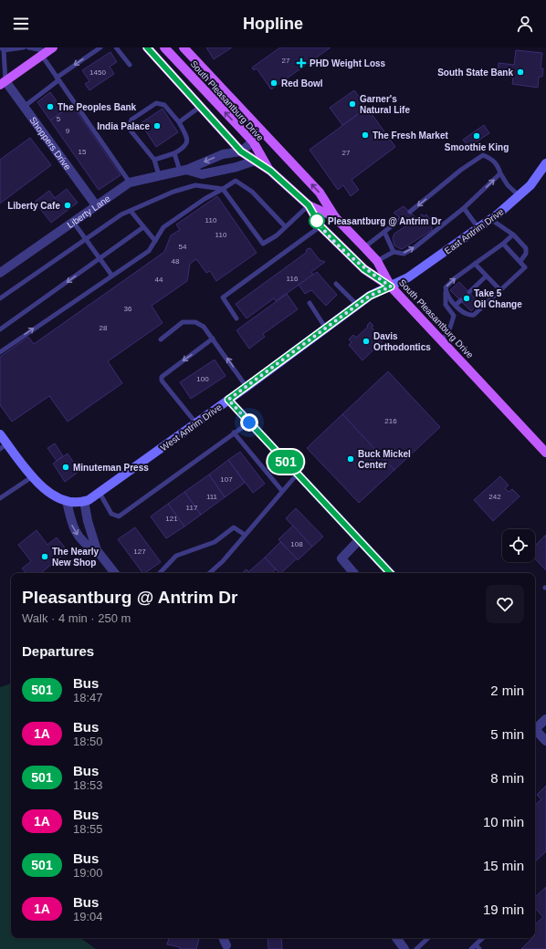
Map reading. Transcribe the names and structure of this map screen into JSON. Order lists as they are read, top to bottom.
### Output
{
  "streets": {
    "main road": ["South Pleasantburg Drive"],
    "street": [
      "Shoppers Drive",
      "Liberty Lane",
      "East Antrim Drive",
      "West Antrim Drive"
    ]
  },
  "crossings": [
    ["South Pleasantburg Drive", "East Antrim Drive"],
    ["South Pleasantburg Drive", "West Antrim Drive"],
    ["Shoppers Drive", "Liberty Lane"],
    ["East Antrim Drive", "West Antrim Drive"]
  ],
  "places": {
    "health": ["PHD Weight Loss"],
    "other": [
      "South State Bank",
      "Red Bowl",
      "Garner's Natural Life",
      "The Peoples Bank",
      "India Palace",
      "The Fresh Market",
      "Smoothie King",
      "Liberty Cafe",
      "Pleasantburg @ Antrim Dr",
      "Take 5 Oil Change",
      "Davis Orthodontics",
      "Buck Mickel Center",
      "Minuteman Press",
      "The Nearly New Shop"
    ]
  },
  "lines": ["bus line 501"],
  "house_numbers": [
    "27",
    "1450",
    "5",
    "9",
    "15",
    "27",
    "110",
    "110",
    "54",
    "48",
    "116",
    "44",
    "36",
    "28",
    "100",
    "216",
    "107",
    "111",
    "242",
    "117",
    "121",
    "108",
    "127"
  ],
  "page": {
    "header": "Hopline",
    "on_map": "501",
    "heading": [
      ["Pleasantburg @ Antrim Dr", "Walk · 4 min · 250 m"],
      "Departures"
    ],
    "list": [
      {
        "mark": "501",
        "name": "Bus",
        "note": "18:47",
        "value": "2 min"
      },
      {
        "mark": "1A",
        "name": "Bus",
        "note": "18:50",
        "value": "5 min"
      },
      {
        "mark": "501",
        "name": "Bus",
        "note": "18:53",
        "value": "8 min"
      },
      {
        "mark": "1A",
        "name": "Bus",
        "note": "18:55",
        "value": "10 min"
      },
      {
        "mark": "501",
        "name": "Bus",
        "note": "19:00",
        "value": "15 min"
      },
      {
        "mark": "1A",
        "name": "Bus",
        "note": "19:04",
        "value": "19 min"
      }
    ]
  }
}
